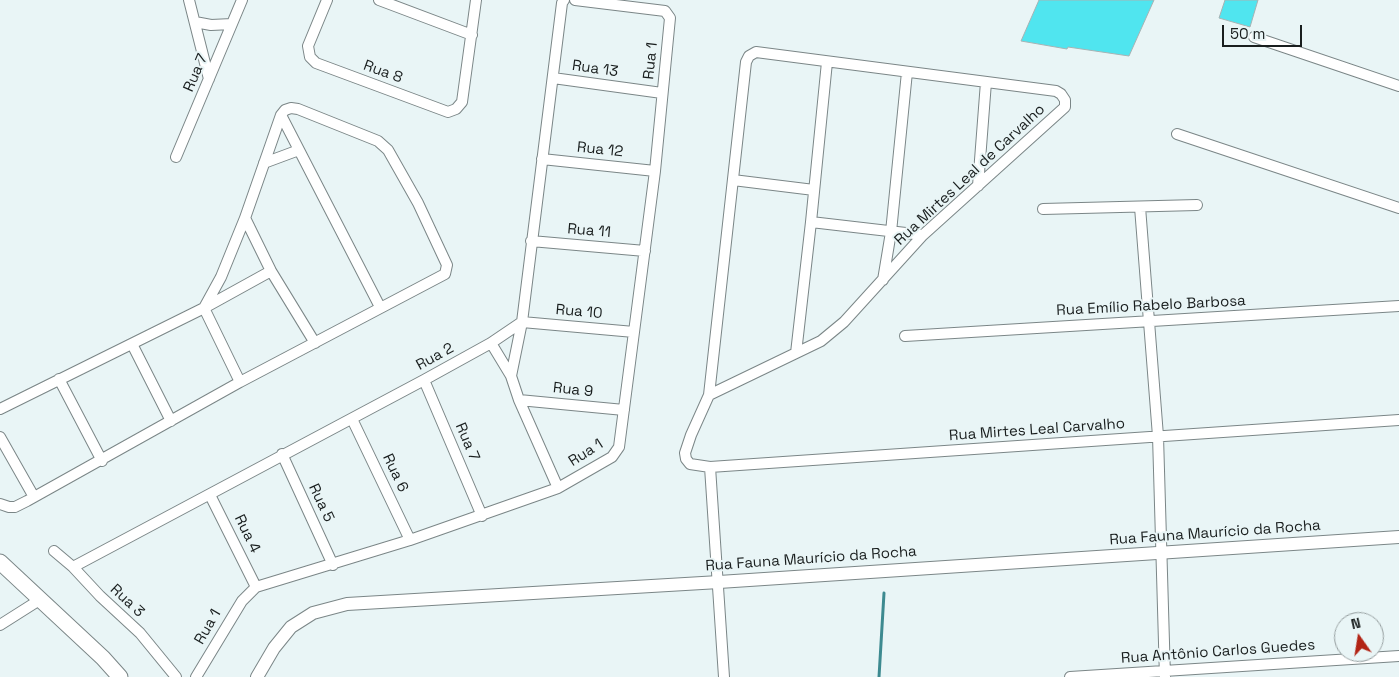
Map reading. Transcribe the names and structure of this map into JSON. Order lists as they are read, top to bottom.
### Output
{
  "streets": {
    "street": [
      "Rua 1",
      "Rua 13",
      "Rua 8",
      "Rua 7",
      "Rua 12",
      "Rua Mirtes Leal de Carvalho",
      "Rua 11",
      "Rua Emílio Rabelo Barbosa",
      "Rua 10",
      "Rua 2",
      "Rua 9",
      "Rua Mirtes Leal Carvalho",
      "Rua 6",
      "Rua 5",
      "Rua Fauna Maurício da Rocha",
      "Rua 4",
      "Rua 3",
      "Rua Antônio Carlos Guedes"
    ]
  },
  "crossings": [
    ["Rua 1", "Rua 13"],
    ["Rua 1", "Rua 7"],
    ["Rua 1", "Rua 12"],
    ["Rua 1", "Rua 11"],
    ["Rua 1", "Rua 10"],
    ["Rua 1", "Rua 9"],
    ["Rua 1", "Rua 6"],
    ["Rua 1", "Rua 5"],
    ["Rua 1", "Rua 4"],
    ["Rua 7", "Rua 2"],
    ["Rua Mirtes Leal de Carvalho", "Rua Mirtes Leal Carvalho"],
    ["Rua 10", "Rua 2"],
    ["Rua 2", "Rua 6"],
    ["Rua 2", "Rua 5"],
    ["Rua 2", "Rua 4"],
    ["Rua 2", "Rua 3"]
  ],
  "scale_bar": "50 m",
  "north": "top"
}
